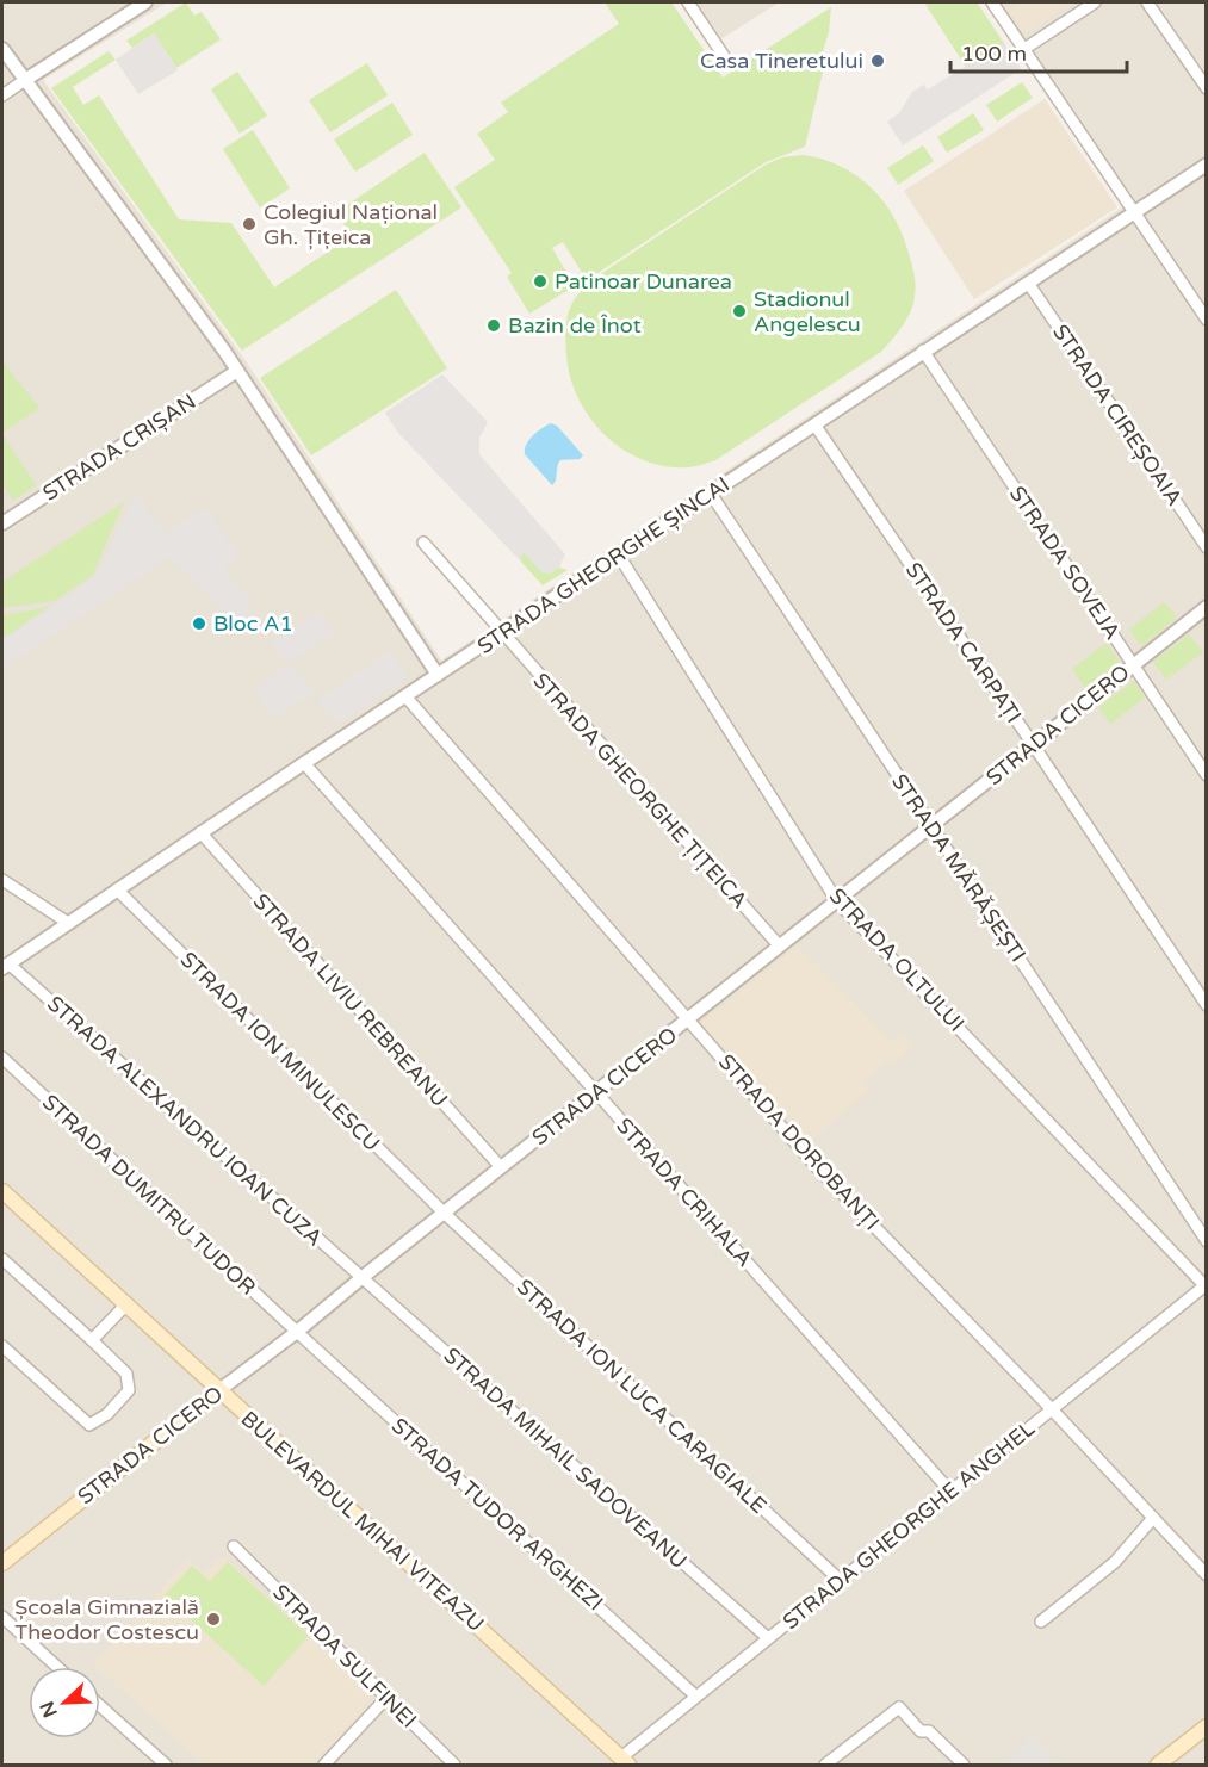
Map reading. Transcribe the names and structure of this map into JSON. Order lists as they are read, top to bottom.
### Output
{
  "streets": {
    "main road": ["STRADA CICERO", "BULEVARDUL MIHAI VITEAZU"],
    "street": [
      "STRADA CIREȘOAIA",
      "STRADA CRIȘAN",
      "STRADA SOVEJA",
      "STRADA GHEORGHE ȘINCAI",
      "STRADA CARPAȚI",
      "STRADA GHEORGHE ȚIȚEICA",
      "STRADA MĂRĂȘEȘTI",
      "STRADA OLTULUI",
      "STRADA LIVIU REBREANU",
      "STRADA ION MINULESCU",
      "STRADA ALEXANDRU IOAN CUZA",
      "STRADA DOROBANȚI",
      "STRADA CRIHALA",
      "STRADA DUMITRU TUDOR",
      "STRADA ION LUCA CARAGIALE",
      "STRADA MIHAIL SADOVEANU",
      "STRADA TUDOR ARGHEZI",
      "STRADA GHEORGHE ANGHEL",
      "STRADA SULFINEI"
    ]
  },
  "crossings": [
    ["STRADA CIREȘOAIA", "STRADA GHEORGHE ȘINCAI"],
    ["STRADA SOVEJA", "STRADA GHEORGHE ȘINCAI"],
    ["STRADA SOVEJA", "STRADA CICERO"],
    ["STRADA GHEORGHE ȘINCAI", "STRADA CARPAȚI"],
    ["STRADA GHEORGHE ȘINCAI", "STRADA GHEORGHE ȚIȚEICA"],
    ["STRADA GHEORGHE ȘINCAI", "STRADA MĂRĂȘEȘTI"],
    ["STRADA GHEORGHE ȘINCAI", "STRADA OLTULUI"],
    ["STRADA GHEORGHE ȘINCAI", "STRADA LIVIU REBREANU"],
    ["STRADA GHEORGHE ȘINCAI", "STRADA ION MINULESCU"],
    ["STRADA GHEORGHE ȘINCAI", "STRADA ALEXANDRU IOAN CUZA"],
    ["STRADA GHEORGHE ȘINCAI", "STRADA DOROBANȚI"],
    ["STRADA GHEORGHE ȘINCAI", "STRADA CRIHALA"],
    ["STRADA CARPAȚI", "STRADA CICERO"],
    ["STRADA CICERO", "STRADA GHEORGHE ȚIȚEICA"],
    ["STRADA CICERO", "STRADA MĂRĂȘEȘTI"],
    ["STRADA CICERO", "STRADA OLTULUI"],
    ["STRADA CICERO", "STRADA LIVIU REBREANU"],
    ["STRADA CICERO", "STRADA ION MINULESCU"],
    ["STRADA CICERO", "STRADA ALEXANDRU IOAN CUZA"],
    ["STRADA CICERO", "STRADA DOROBANȚI"],
    ["STRADA CICERO", "STRADA CRIHALA"],
    ["STRADA CICERO", "STRADA DUMITRU TUDOR"],
    ["STRADA CICERO", "STRADA ION LUCA CARAGIALE"],
    ["STRADA CICERO", "STRADA MIHAIL SADOVEANU"],
    ["STRADA CICERO", "STRADA TUDOR ARGHEZI"],
    ["STRADA CICERO", "BULEVARDUL MIHAI VITEAZU"],
    ["STRADA OLTULUI", "STRADA GHEORGHE ANGHEL"],
    ["STRADA ION MINULESCU", "STRADA ION LUCA CARAGIALE"],
    ["STRADA ALEXANDRU IOAN CUZA", "STRADA MIHAIL SADOVEANU"],
    ["STRADA DOROBANȚI", "STRADA GHEORGHE ANGHEL"],
    ["STRADA CRIHALA", "STRADA GHEORGHE ANGHEL"],
    ["STRADA DUMITRU TUDOR", "STRADA TUDOR ARGHEZI"],
    ["STRADA ION LUCA CARAGIALE", "STRADA GHEORGHE ANGHEL"],
    ["STRADA MIHAIL SADOVEANU", "STRADA GHEORGHE ANGHEL"],
    ["STRADA TUDOR ARGHEZI", "STRADA GHEORGHE ANGHEL"],
    ["BULEVARDUL MIHAI VITEAZU", "STRADA GHEORGHE ANGHEL"]
  ],
  "places": [
    "Casa Tineretului",
    "Colegiul Național Gh. Țițeica",
    "Patinoar Dunarea",
    "Stadionul Angelescu",
    "Bazin de Înot",
    "Bloc A1",
    "Școala Gimnazială Theodor Costescu"
  ],
  "scale_bar": "100 m",
  "north": "bottom left"
}
